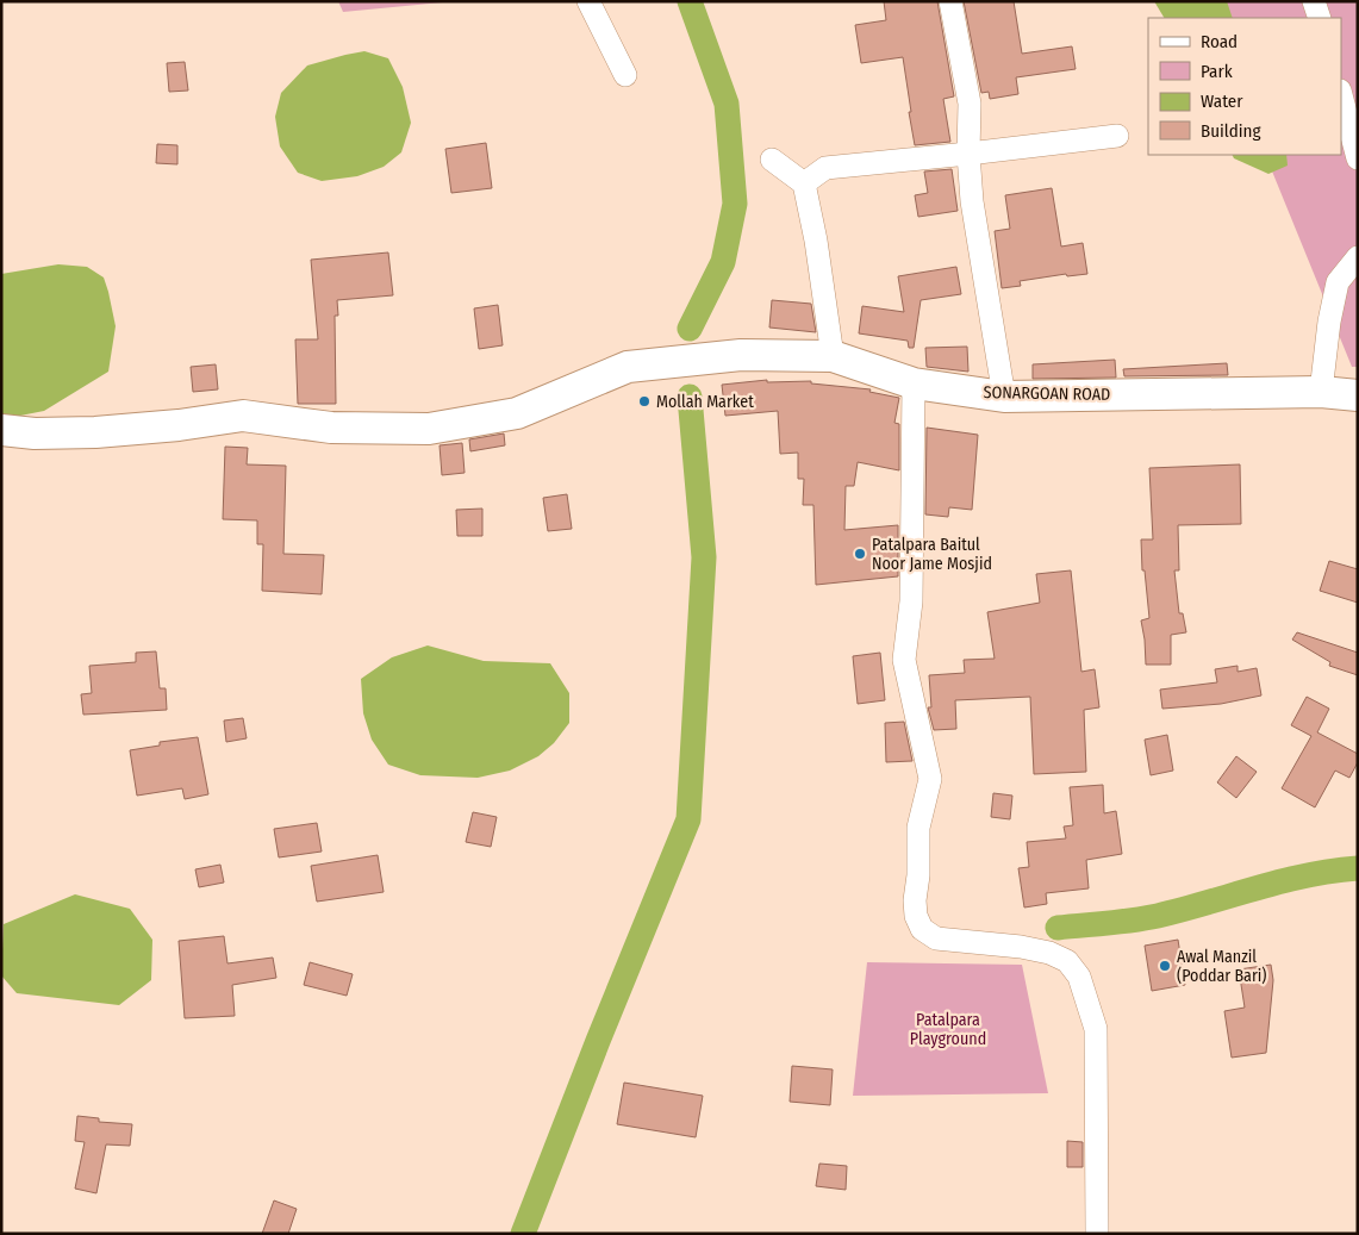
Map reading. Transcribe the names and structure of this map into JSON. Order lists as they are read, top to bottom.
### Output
{
  "streets": {
    "street": ["SONARGOAN ROAD"]
  },
  "parks": ["Patalpara Playground"],
  "places": ["Mollah Market", "Patalpara Baitul Noor Jame Mosjid", "Awal Manzil (Poddar Bari)"],
  "legend": [
    "Road",
    "Park",
    "Water",
    "Building"
  ]
}
